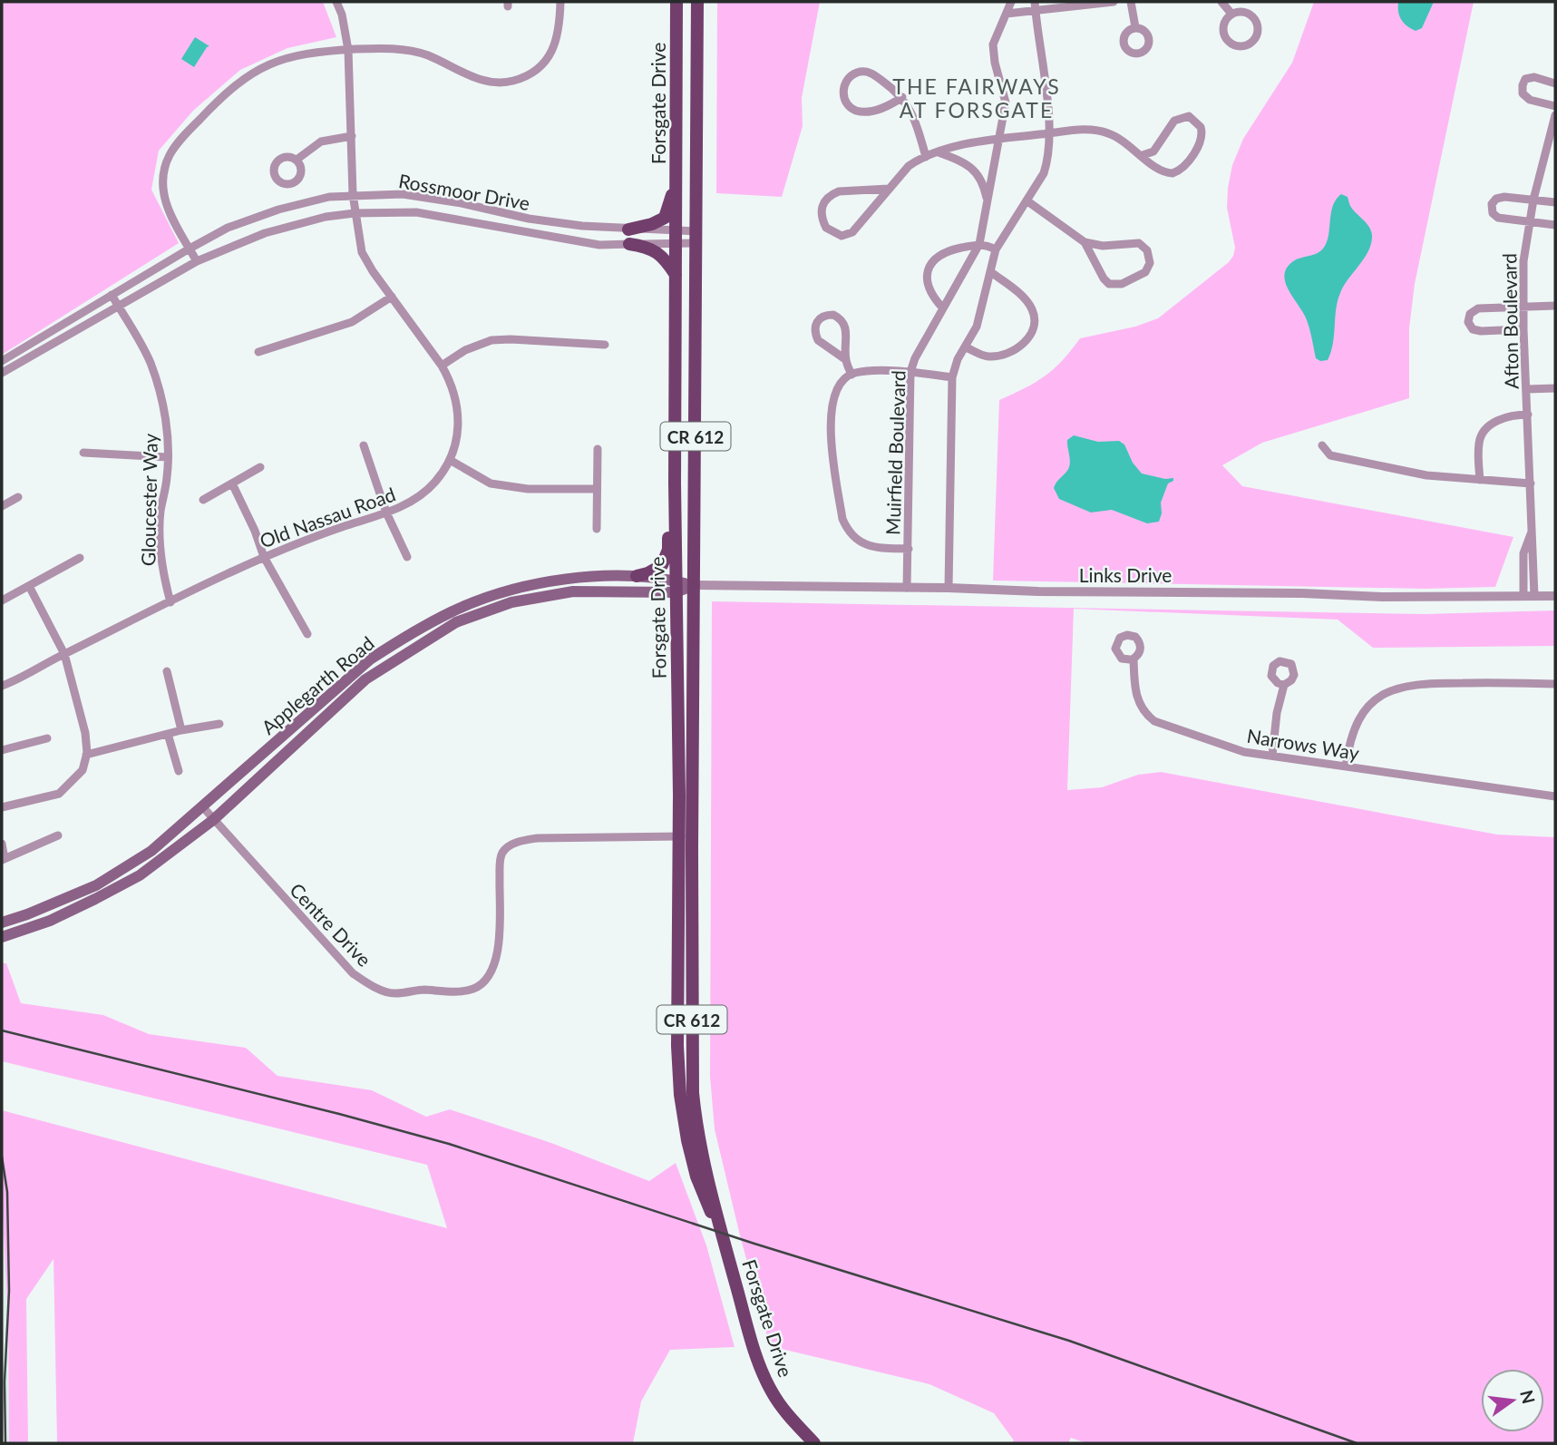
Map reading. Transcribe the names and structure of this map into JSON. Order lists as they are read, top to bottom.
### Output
{
  "streets": {
    "main road": ["Forsgate Drive", "CR 612", "Applegarth Road"],
    "street": [
      "Rossmoor Drive",
      "Afton Boulevard",
      "Muirfield Boulevard",
      "Gloucester Way",
      "Old Nassau Road",
      "Links Drive",
      "Narrows Way",
      "Centre Drive"
    ]
  },
  "crossings": [
    ["Forsgate Drive", "Rossmoor Drive"],
    ["Forsgate Drive", "Links Drive"],
    ["Forsgate Drive", "Applegarth Road"],
    ["Forsgate Drive", "Centre Drive"],
    ["Rossmoor Drive", "Gloucester Way"],
    ["Rossmoor Drive", "Old Nassau Road"],
    ["Afton Boulevard", "Links Drive"],
    ["Muirfield Boulevard", "Links Drive"],
    ["Gloucester Way", "Old Nassau Road"],
    ["Links Drive", "Applegarth Road"],
    ["Applegarth Road", "Centre Drive"]
  ],
  "districts": ["THE FAIRWAYS AT FORSGATE"],
  "north": "right"
}
